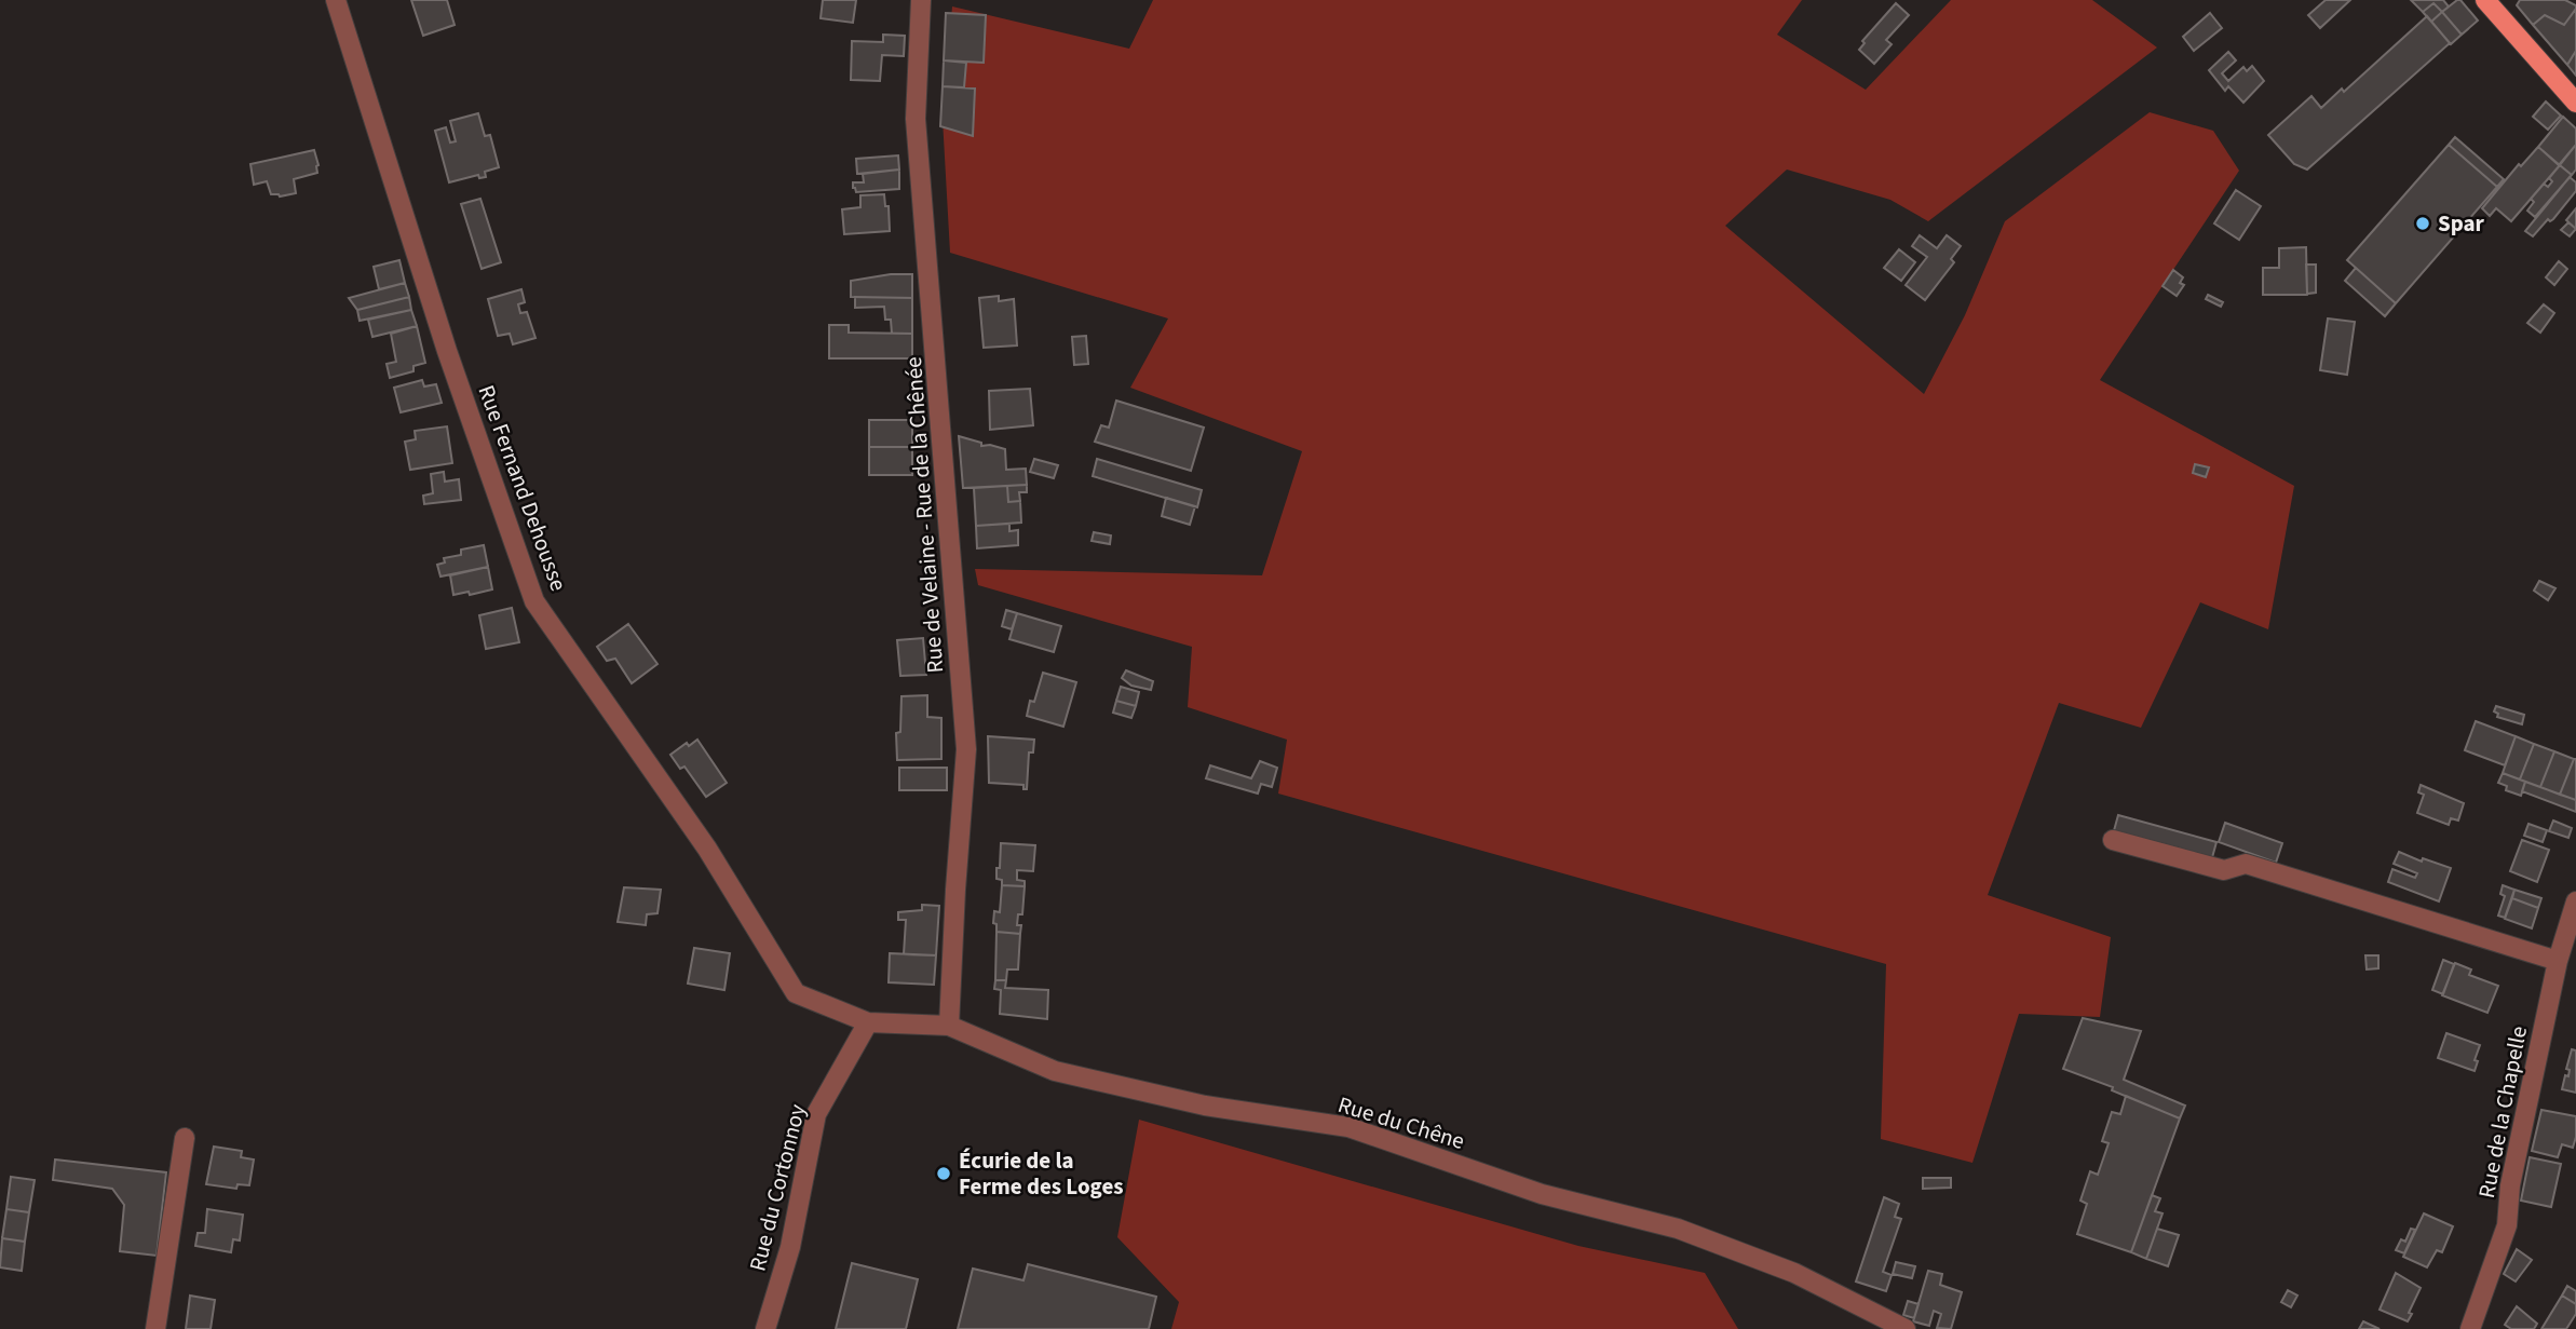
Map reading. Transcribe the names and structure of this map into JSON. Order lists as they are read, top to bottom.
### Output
{
  "streets": {
    "street": [
      "Rue Fernand Dehousse",
      "Rue de Velaine - Rue de la Chênée",
      "Rue de la Chapelle",
      "Rue du Chêne",
      "Rue du Cortonnoy"
    ]
  },
  "crossings": [
    ["Rue Fernand Dehousse", "Rue du Chêne"],
    ["Rue Fernand Dehousse", "Rue du Cortonnoy"],
    ["Rue de Velaine - Rue de la Chênée", "Rue du Chêne"],
    ["Rue du Chêne", "Rue du Cortonnoy"]
  ],
  "places": ["Spar", "Écurie de la Ferme des Loges"]
}
